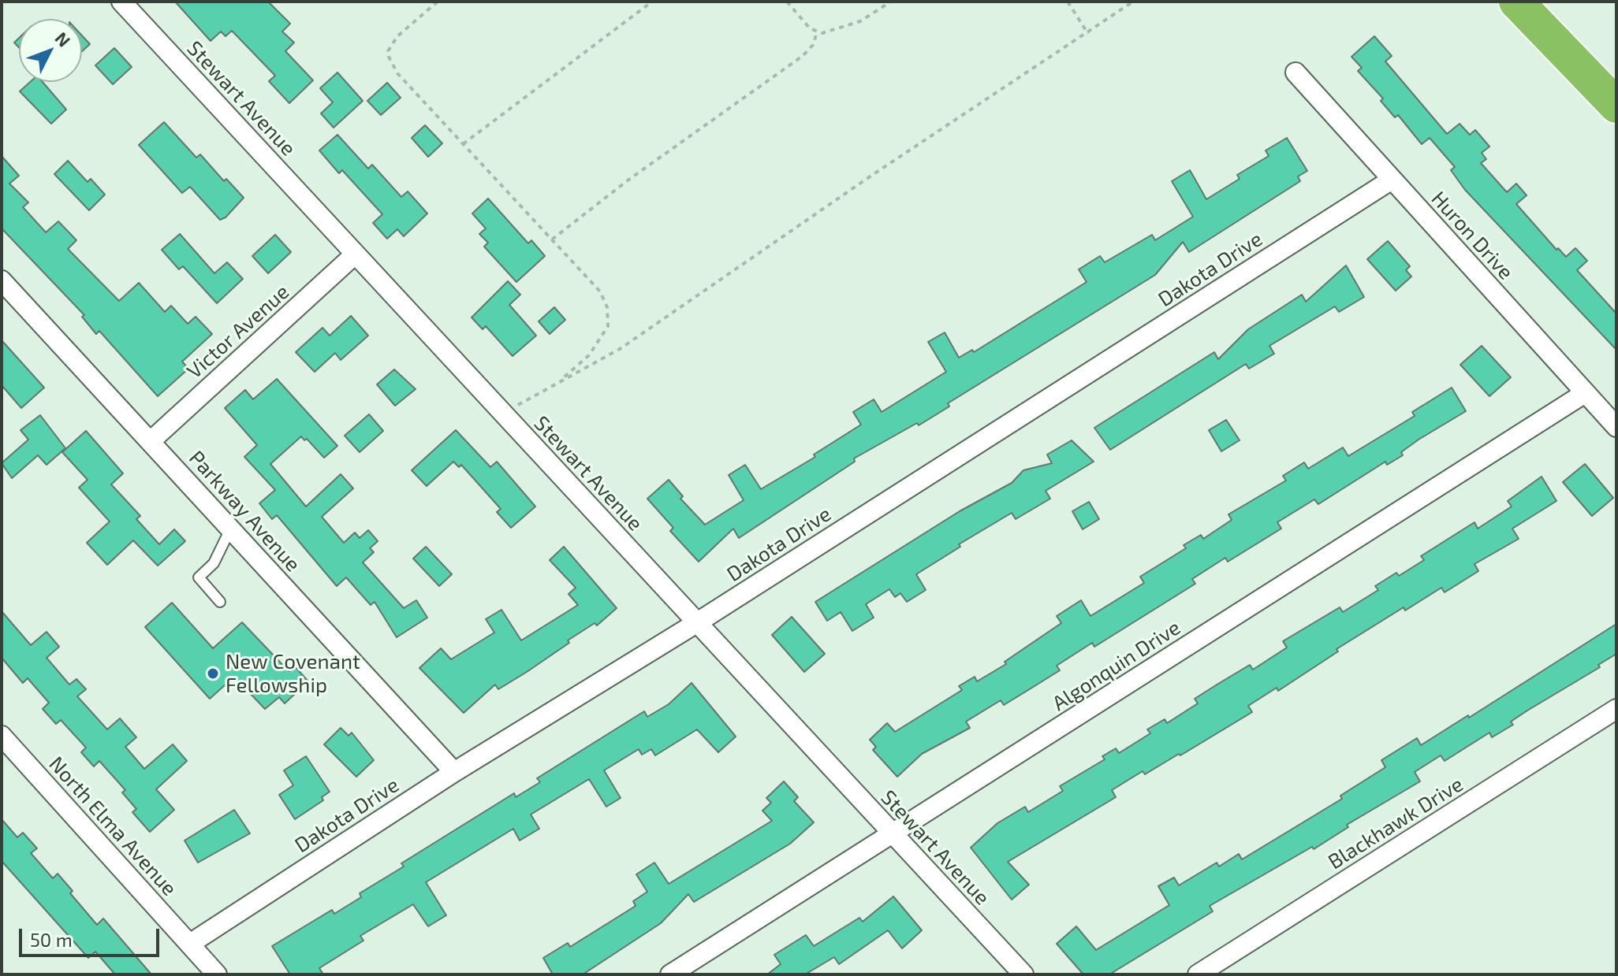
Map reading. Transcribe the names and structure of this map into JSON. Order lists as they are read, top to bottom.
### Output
{
  "streets": {
    "street": [
      "Stewart Avenue",
      "Huron Drive",
      "Dakota Drive",
      "Victor Avenue",
      "Parkway Avenue",
      "Algonquin Drive",
      "Blackhawk Drive",
      "North Elma Avenue"
    ]
  },
  "crossings": [
    ["Stewart Avenue", "Dakota Drive"],
    ["Stewart Avenue", "Victor Avenue"],
    ["Stewart Avenue", "Algonquin Drive"],
    ["Huron Drive", "Dakota Drive"],
    ["Huron Drive", "Algonquin Drive"],
    ["Dakota Drive", "Parkway Avenue"],
    ["Dakota Drive", "North Elma Avenue"],
    ["Victor Avenue", "Parkway Avenue"]
  ],
  "places": ["New Covenant Fellowship"],
  "scale_bar": "50 m",
  "north": "top right"
}
